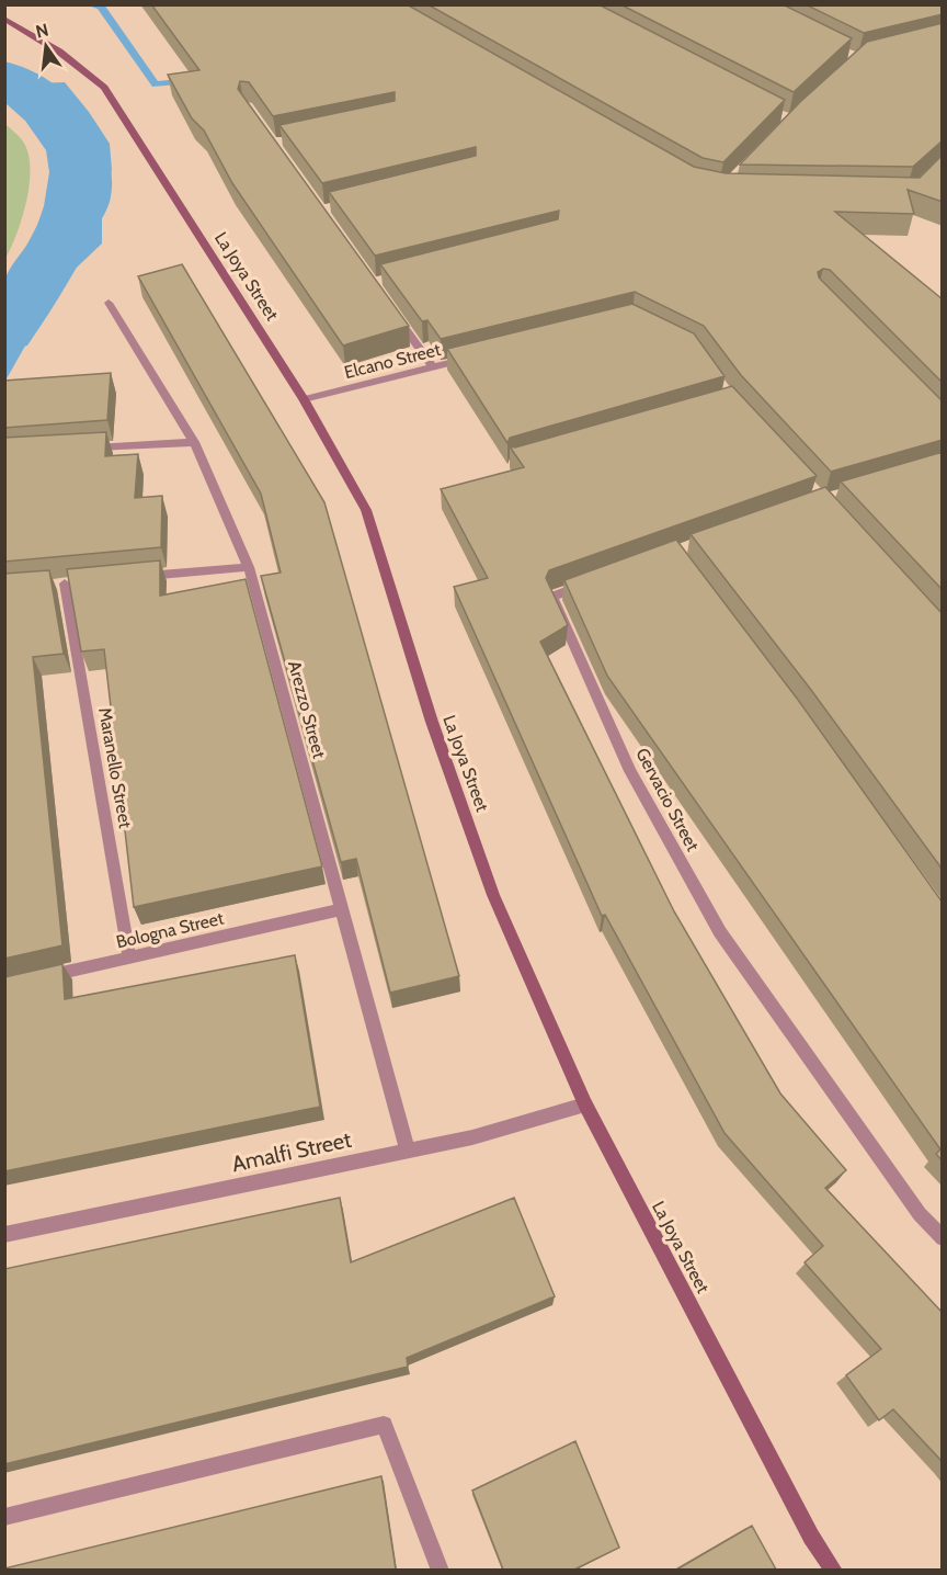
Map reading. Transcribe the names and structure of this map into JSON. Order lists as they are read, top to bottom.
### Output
{
  "streets": {
    "street": [
      "La Joya Street",
      "Elcano Street",
      "Arezzo Street",
      "Maranello Street",
      "Gervacio Street",
      "Bologna Street",
      "Amalfi Street"
    ]
  },
  "crossings": [
    ["La Joya Street", "Elcano Street"],
    ["La Joya Street", "Amalfi Street"],
    ["Arezzo Street", "Bologna Street"],
    ["Arezzo Street", "Amalfi Street"],
    ["Maranello Street", "Bologna Street"]
  ],
  "north": "top"
}
